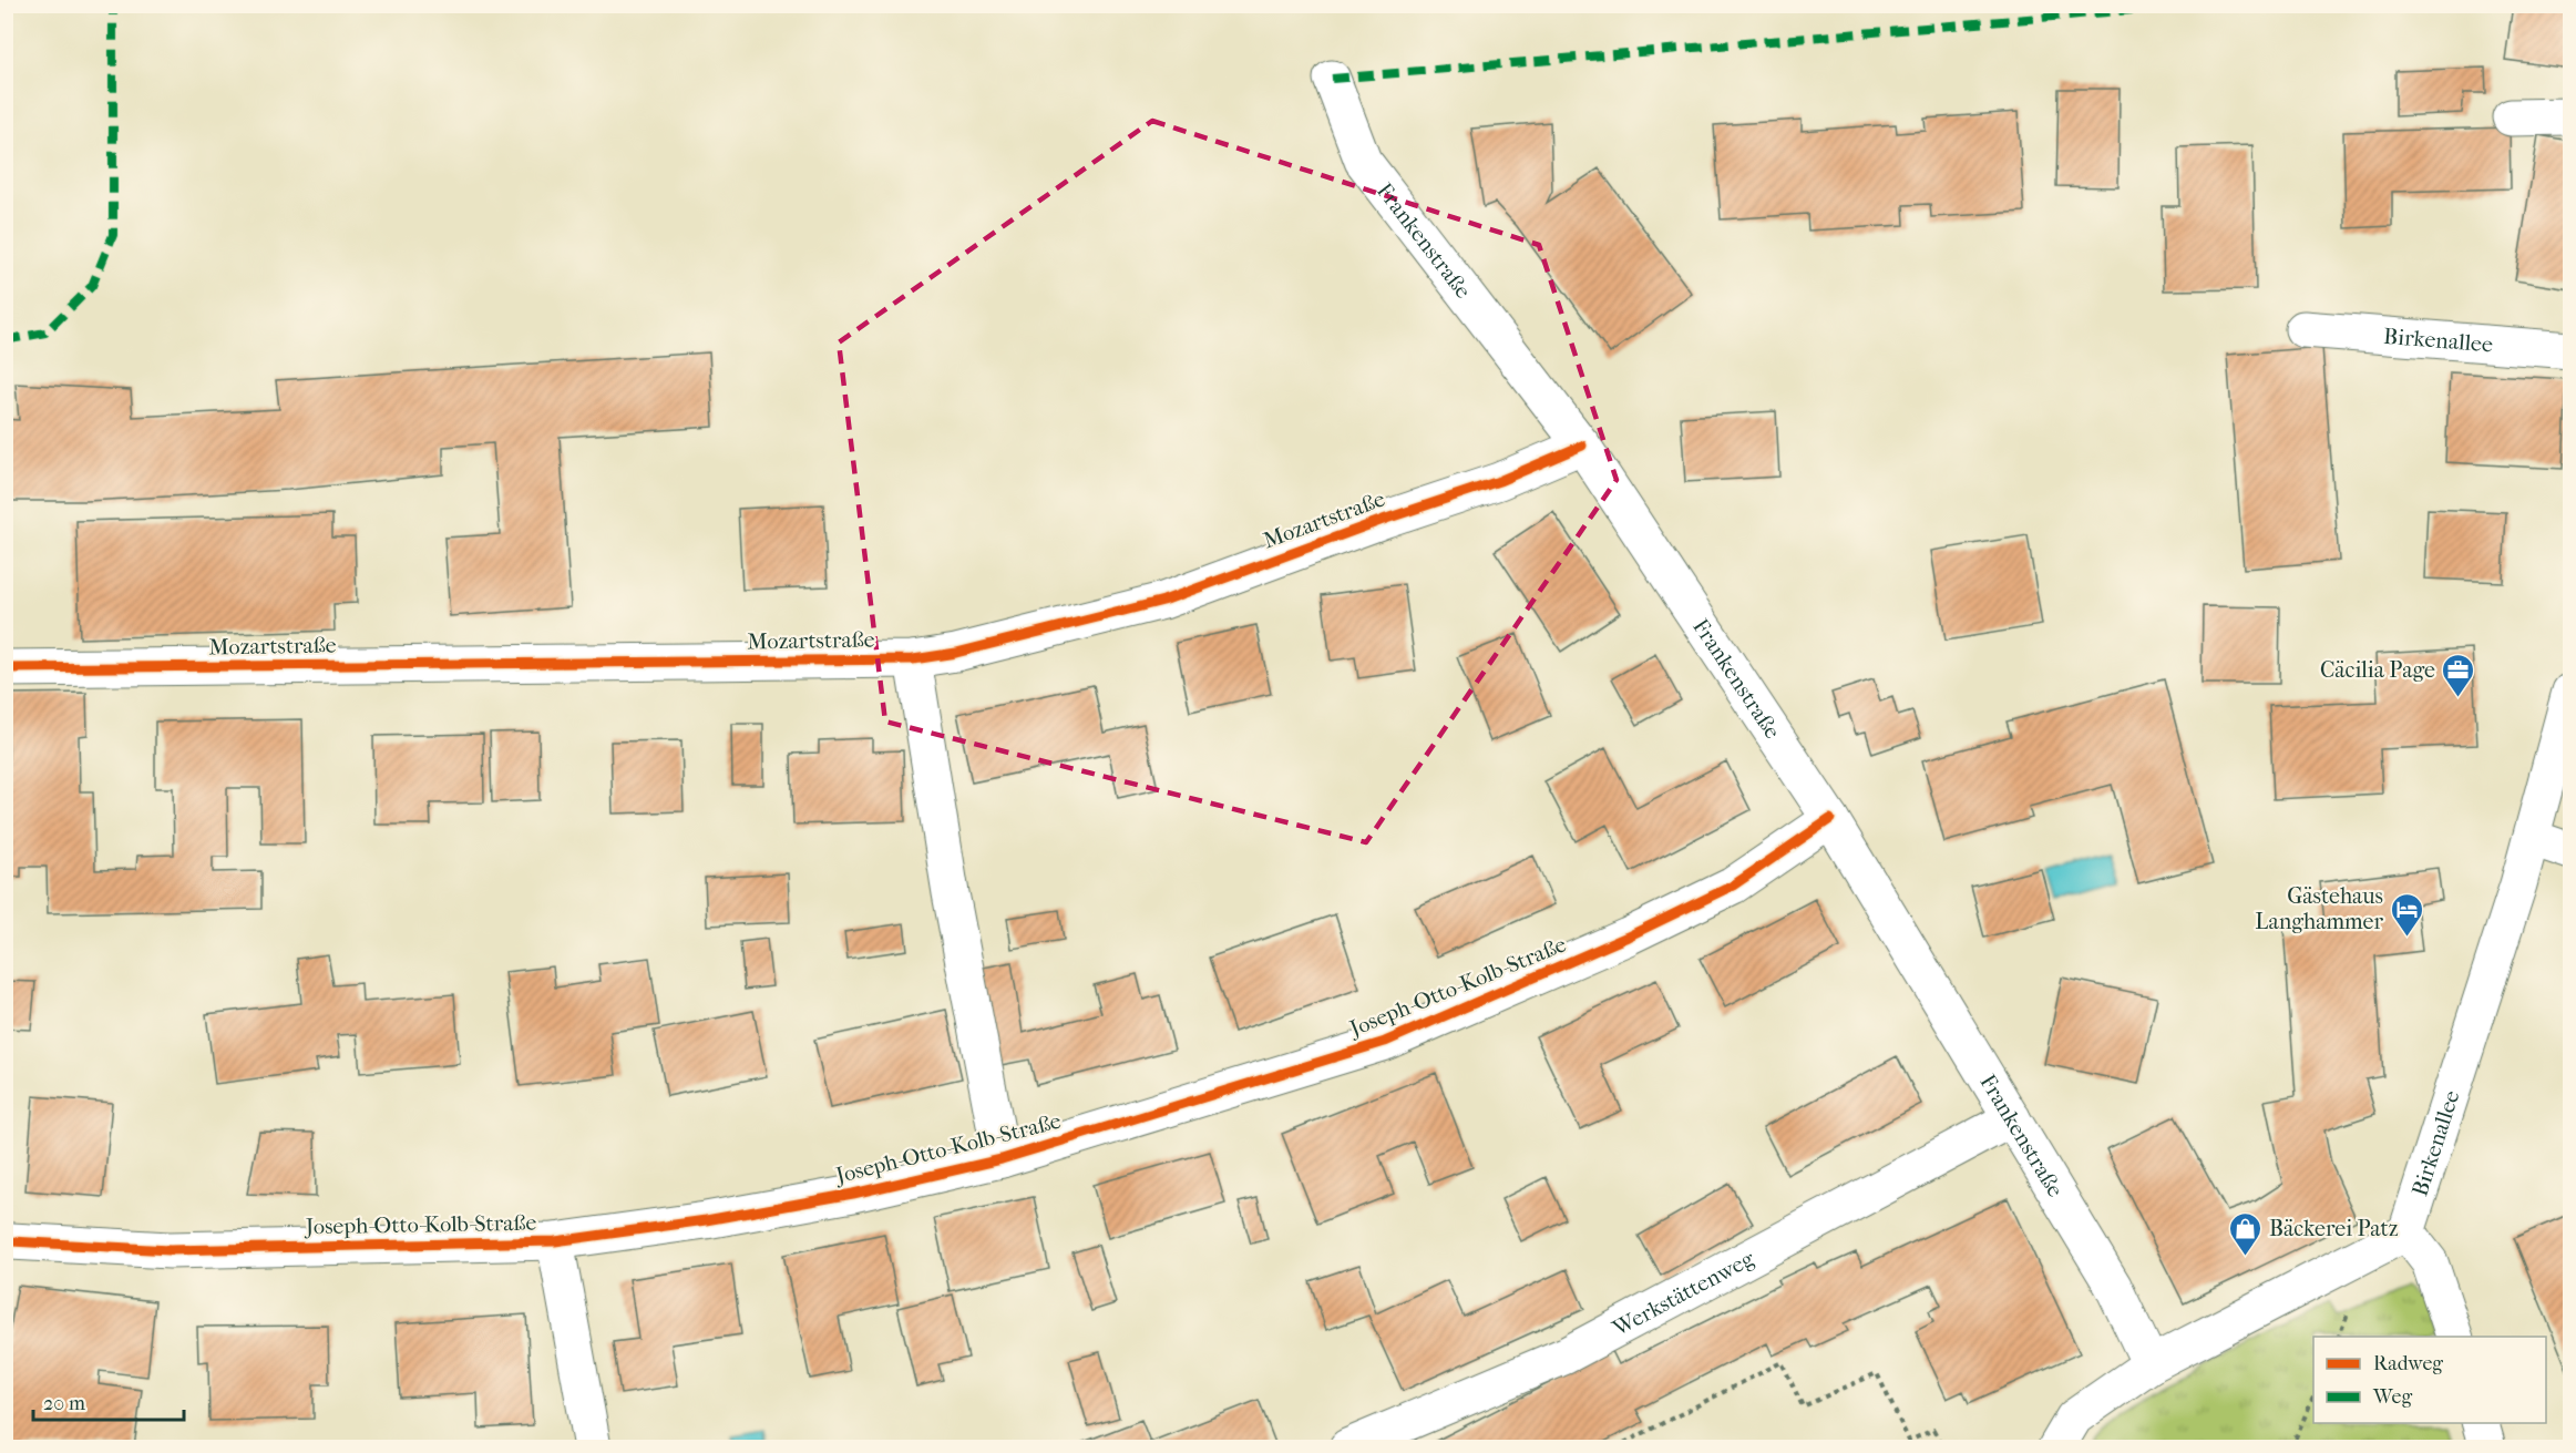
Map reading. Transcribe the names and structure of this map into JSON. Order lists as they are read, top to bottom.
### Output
{
  "streets": {
    "street": [
      "Frankenstraße",
      "Birkenallee",
      "Mozartstraße",
      "Joseph-Otto-Kolb-Straße",
      "Werkstättenweg"
    ]
  },
  "crossings": [
    ["Frankenstraße", "Mozartstraße"],
    ["Frankenstraße", "Joseph-Otto-Kolb-Straße"],
    ["Frankenstraße", "Werkstättenweg"]
  ],
  "places": {
    "office": ["Cäcilia Page"],
    "hotel": ["Gästehaus Langhammer"],
    "shop": ["Bäckerei Patz"]
  },
  "legend": ["Radweg", "Weg"],
  "scale_bar": "20 m"
}
